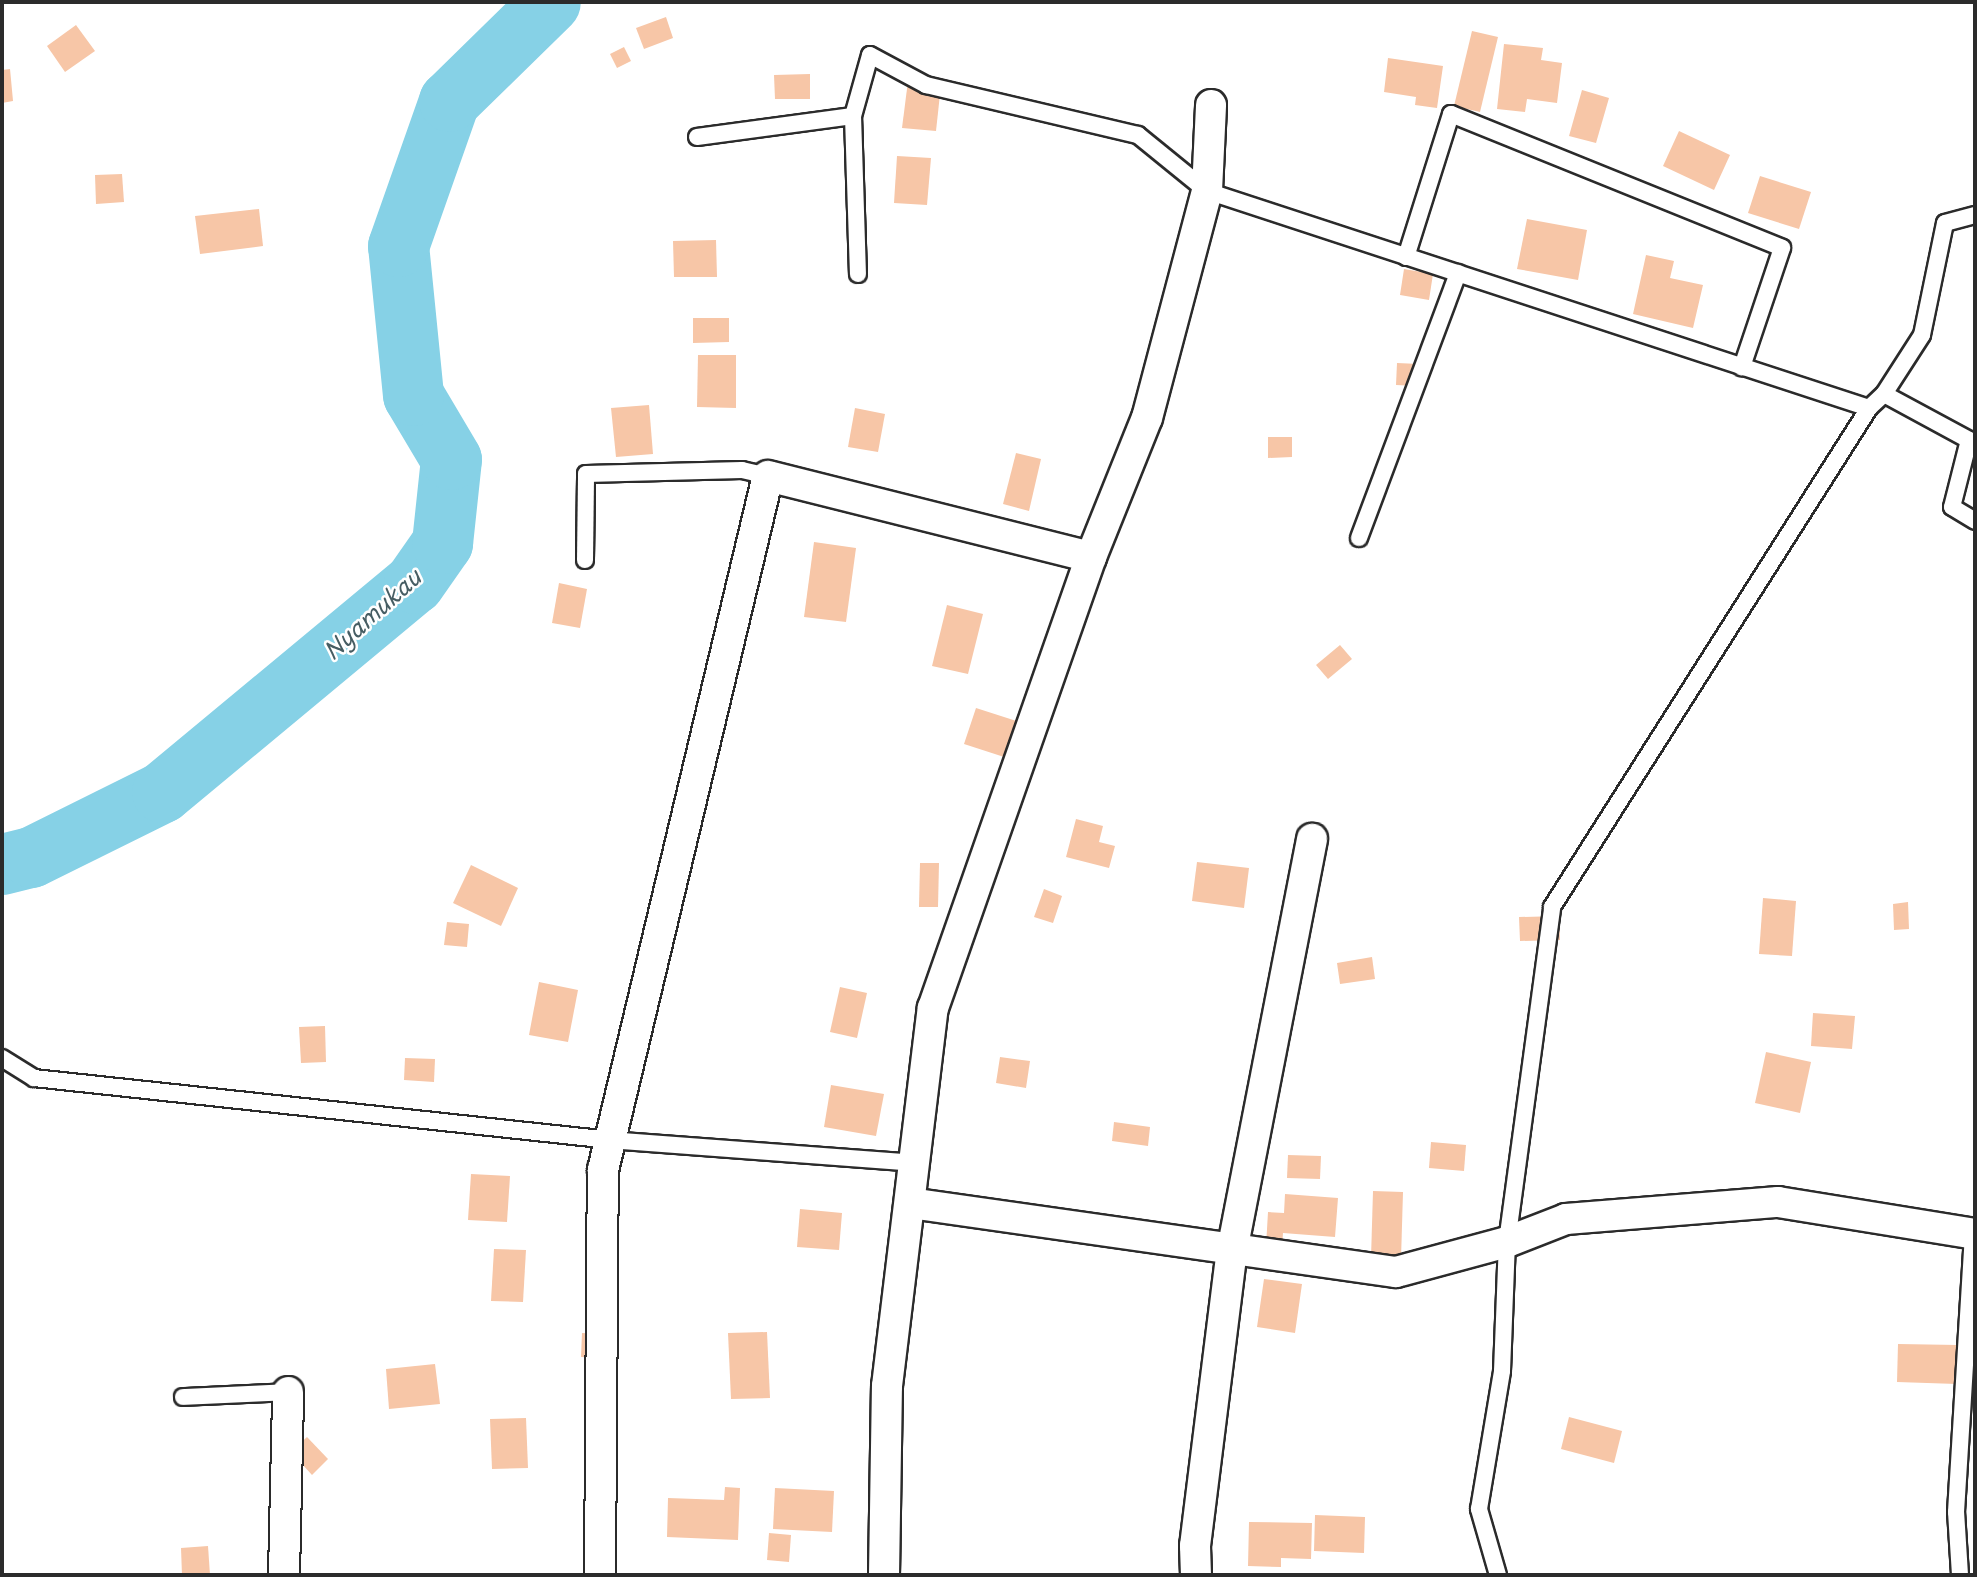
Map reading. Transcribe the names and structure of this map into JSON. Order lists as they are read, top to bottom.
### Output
{
  "water": ["Nyamukau"]
}
